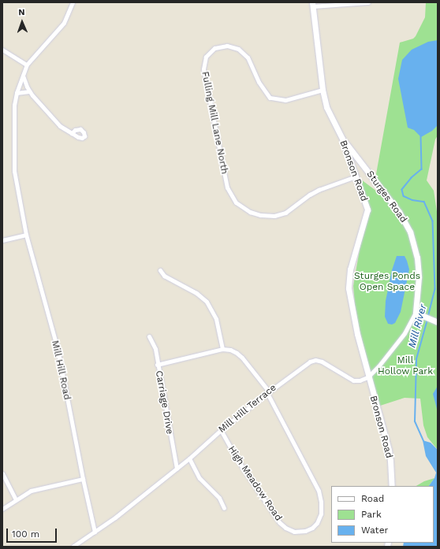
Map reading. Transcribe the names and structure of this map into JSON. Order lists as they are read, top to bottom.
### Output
{
  "streets": {
    "main road": ["Bronson Road", "Sturges Road"],
    "street": [
      "Fulling Mill Lane North",
      "Mill Hill Road",
      "Carriage Drive",
      "Mill Hill Terrace",
      "High Meadow Road"
    ]
  },
  "crossings": [
    ["Fulling Mill Lane North", "Bronson Road"],
    ["Bronson Road", "Sturges Road"],
    ["Bronson Road", "Mill Hill Terrace"],
    ["Mill Hill Road", "Mill Hill Terrace"],
    ["Carriage Drive", "Mill Hill Terrace"],
    ["Mill Hill Terrace", "High Meadow Road"]
  ],
  "water": ["Mill River"],
  "parks": ["Sturges Ponds Open Space", "Mill Hollow Park"],
  "legend": ["Road", "Park", "Water"],
  "scale_bar": "100 m",
  "north": "top"
}
